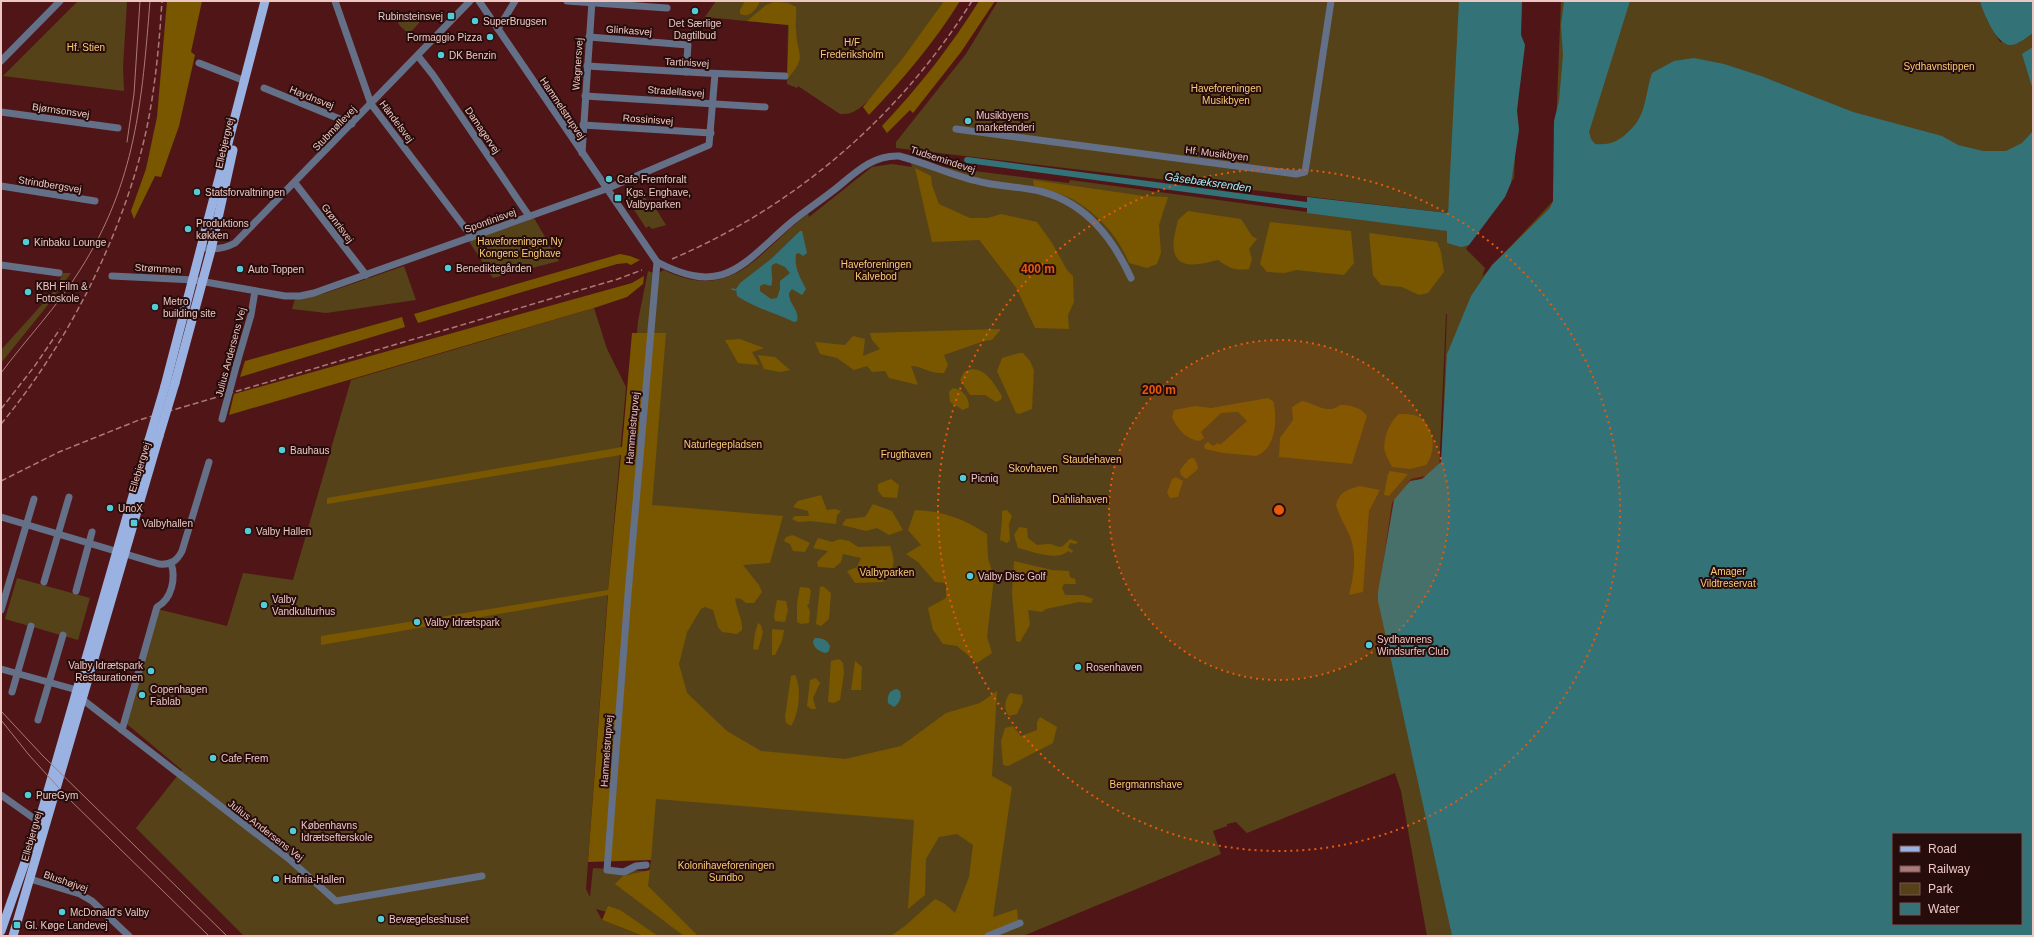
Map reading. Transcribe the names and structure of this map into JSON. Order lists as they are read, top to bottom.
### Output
{
  "streets": {
    "main road": ["Ellebjergvej"],
    "street": [
      "Glinkasvej",
      "Tartinisvej",
      "Wagnersvej",
      "Stradellasvej",
      "Haydnsvej",
      "Hammelstrupvej",
      "Bjørnsonsvej",
      "Rossinisvej",
      "Händelsvej",
      "Stubmøllevej",
      "Damagervej",
      "Hf. Musikbyen",
      "Tudsemindevej",
      "Strindbergsvej",
      "Spontinisvej",
      "Grønrisvej",
      "Strømmen",
      "Julius Andersens Vej",
      "Blushøjvej"
    ]
  },
  "crossings": [
    ["Glinkasvej", "Tartinisvej"],
    ["Glinkasvej", "Wagnersvej"],
    ["Tartinisvej", "Wagnersvej"],
    ["Tartinisvej", "Spontinisvej"],
    ["Wagnersvej", "Stradellasvej"],
    ["Wagnersvej", "Hammelstrupvej"],
    ["Wagnersvej", "Rossinisvej"],
    ["Stradellasvej", "Spontinisvej"],
    ["Haydnsvej", "Stubmøllevej"],
    ["Hammelstrupvej", "Tudsemindevej"],
    ["Hammelstrupvej", "Spontinisvej"],
    ["Rossinisvej", "Spontinisvej"],
    ["Händelsvej", "Stubmøllevej"],
    ["Händelsvej", "Spontinisvej"],
    ["Stubmøllevej", "Damagervej"],
    ["Stubmøllevej", "Ellebjergvej"],
    ["Stubmøllevej", "Grønrisvej"],
    ["Damagervej", "Spontinisvej"],
    ["Ellebjergvej", "Spontinisvej"],
    ["Ellebjergvej", "Strømmen"],
    ["Ellebjergvej", "Julius Andersens Vej"],
    ["Ellebjergvej", "Blushøjvej"],
    ["Spontinisvej", "Grønrisvej"],
    ["Spontinisvej", "Strømmen"],
    ["Spontinisvej", "Julius Andersens Vej"]
  ],
  "water": ["Gåsebæksrenden"],
  "parks": [
    "H/F Frederiksholm",
    "Hf. Stien",
    "Sydhavnstippen",
    "Haveforeningen Musikbyen",
    "Haveforeningen Ny Kongens Enghave",
    "Haveforeningen Kalvebod",
    "Naturlegepladsen",
    "Frugthaven",
    "Staudehaven",
    "Skovhaven",
    "Dahliahaven",
    "Amager Vildtreservat",
    "Valbyparken",
    "Bergmannshave",
    "Kolonihaveforeningen Sundbo"
  ],
  "places": {
    "other": [
      "Det Særlige Dagtilbud",
      "SuperBrugsen",
      "Formaggio Pizza",
      "DK Benzin",
      "Musikbyens marketenderi",
      "Cafe Fremforalt",
      "Statsforvaltningen",
      "Produktions køkken",
      "Kinbaku Lounge",
      "Benediktegården",
      "Auto Toppen",
      "KBH Film & Fotoskole",
      "Metro building site",
      "Bauhaus",
      "Picniq",
      "UnoX",
      "Valby Hallen",
      "Valby Disc Golf",
      "Valby Vandkulturhus",
      "Valby Idrætspark",
      "Sydhavnens Windsurfer Club",
      "Rosenhaven",
      "Valby Idrætspark Restaurationen",
      "Copenhagen Fablab",
      "Cafe Frem",
      "PureGym",
      "Københavns Idrætsefterskole",
      "Hafnia-Hallen",
      "McDonald's Valby",
      "Bevægelseshuset"
    ],
    "transit": [
      "Rubinsteinsvej",
      "Kgs. Enghave, Valbyparken",
      "Valbyhallen",
      "Gl. Køge Landevej"
    ]
  },
  "legend": [
    "Road",
    "Railway",
    "Park",
    "Water"
  ],
  "rings": ["400 m", "200 m"]
}
